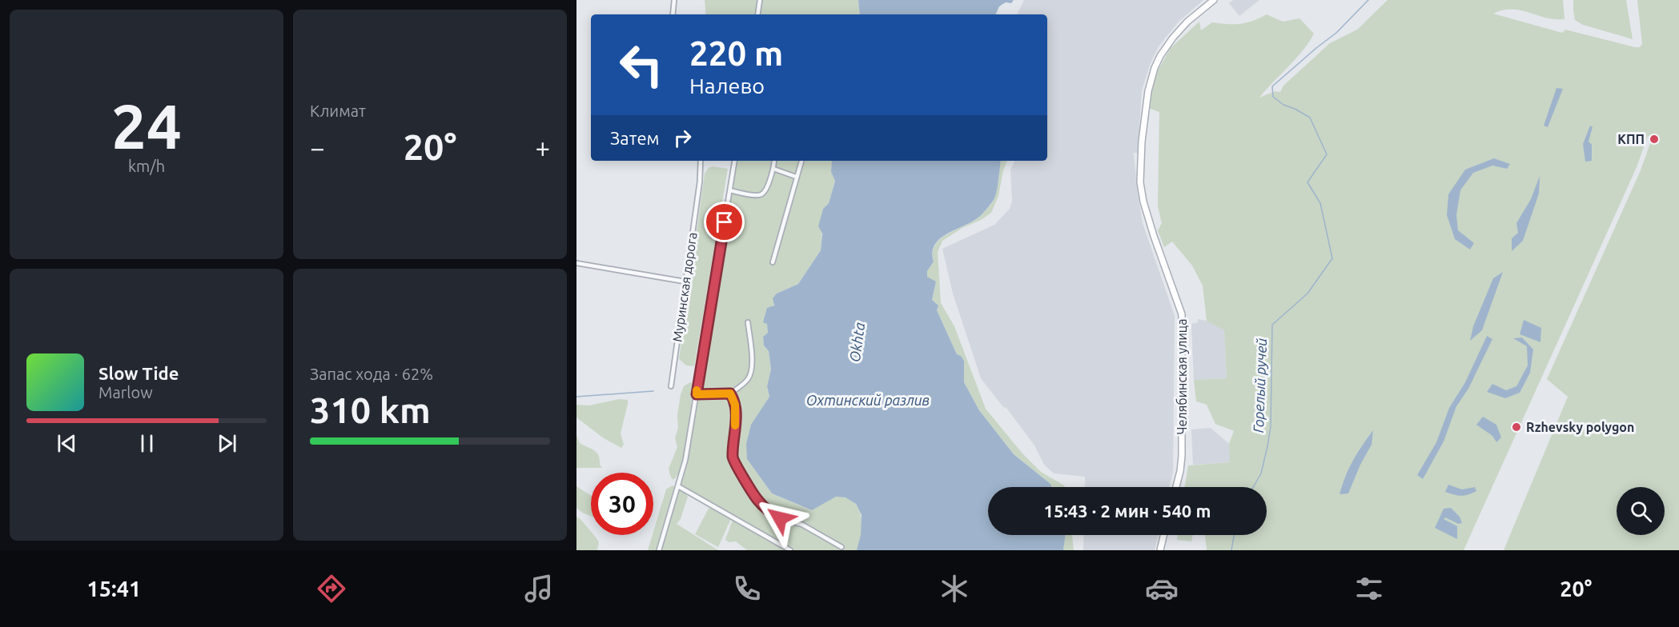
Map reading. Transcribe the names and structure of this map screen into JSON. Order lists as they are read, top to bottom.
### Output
{
  "streets": {
    "street": ["Муринская дорога", "Челябинская улица"]
  },
  "water": ["Okhta", "Горелый ручей", "Охтинский разлив"],
  "places": ["КПП", "Rzhevsky polygon"],
  "page": {
    "tile": [
      ["24", "km/h"],
      "Климат",
      ["Запас хода · 62%", "310 km"]
    ],
    "turn": ["220 m", "Налево"],
    "then": "Затем",
    "heat": ["−", "20°", "+"],
    "song": ["Slow Tide", "Marlow"],
    "limit": "30",
    "trip": "15:43 · 2 мин · 540 m",
    "tabs": ["15:41", "20°"]
  }
}
